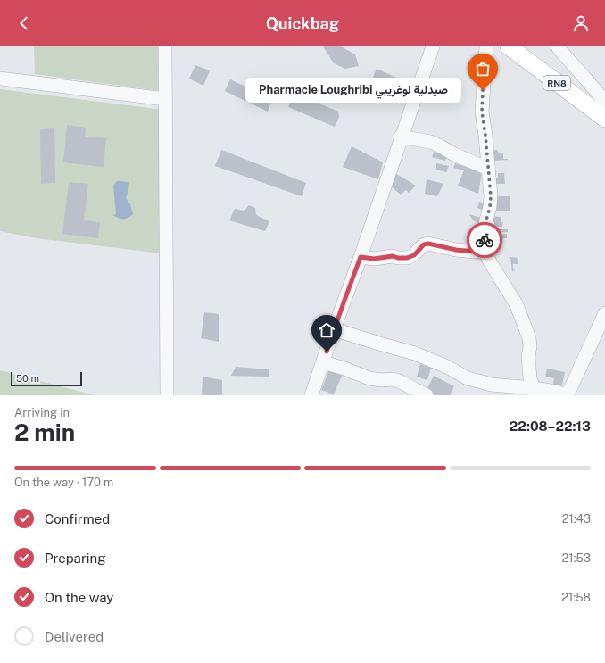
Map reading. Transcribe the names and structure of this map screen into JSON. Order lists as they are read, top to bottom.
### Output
{
  "streets": {
    "main road": ["RN8"]
  },
  "places": ["Pharmacie Loughribi صيدلية لوغريبي"],
  "scale_bar": "50 m",
  "page": {
    "header": "Quickbag",
    "bubble": "Pharmacie Loughribi صيدلية لوغريبي",
    "scale": "50 m",
    "heading": ["2 min", "Arriving in", "22:08–22:13"],
    "bar": "On the way · 170 m",
    "list": [
      ["Confirmed", "21:43"],
      ["Preparing", "21:53"],
      ["On the way", "21:58"],
      "Delivered"
    ]
  }
}
